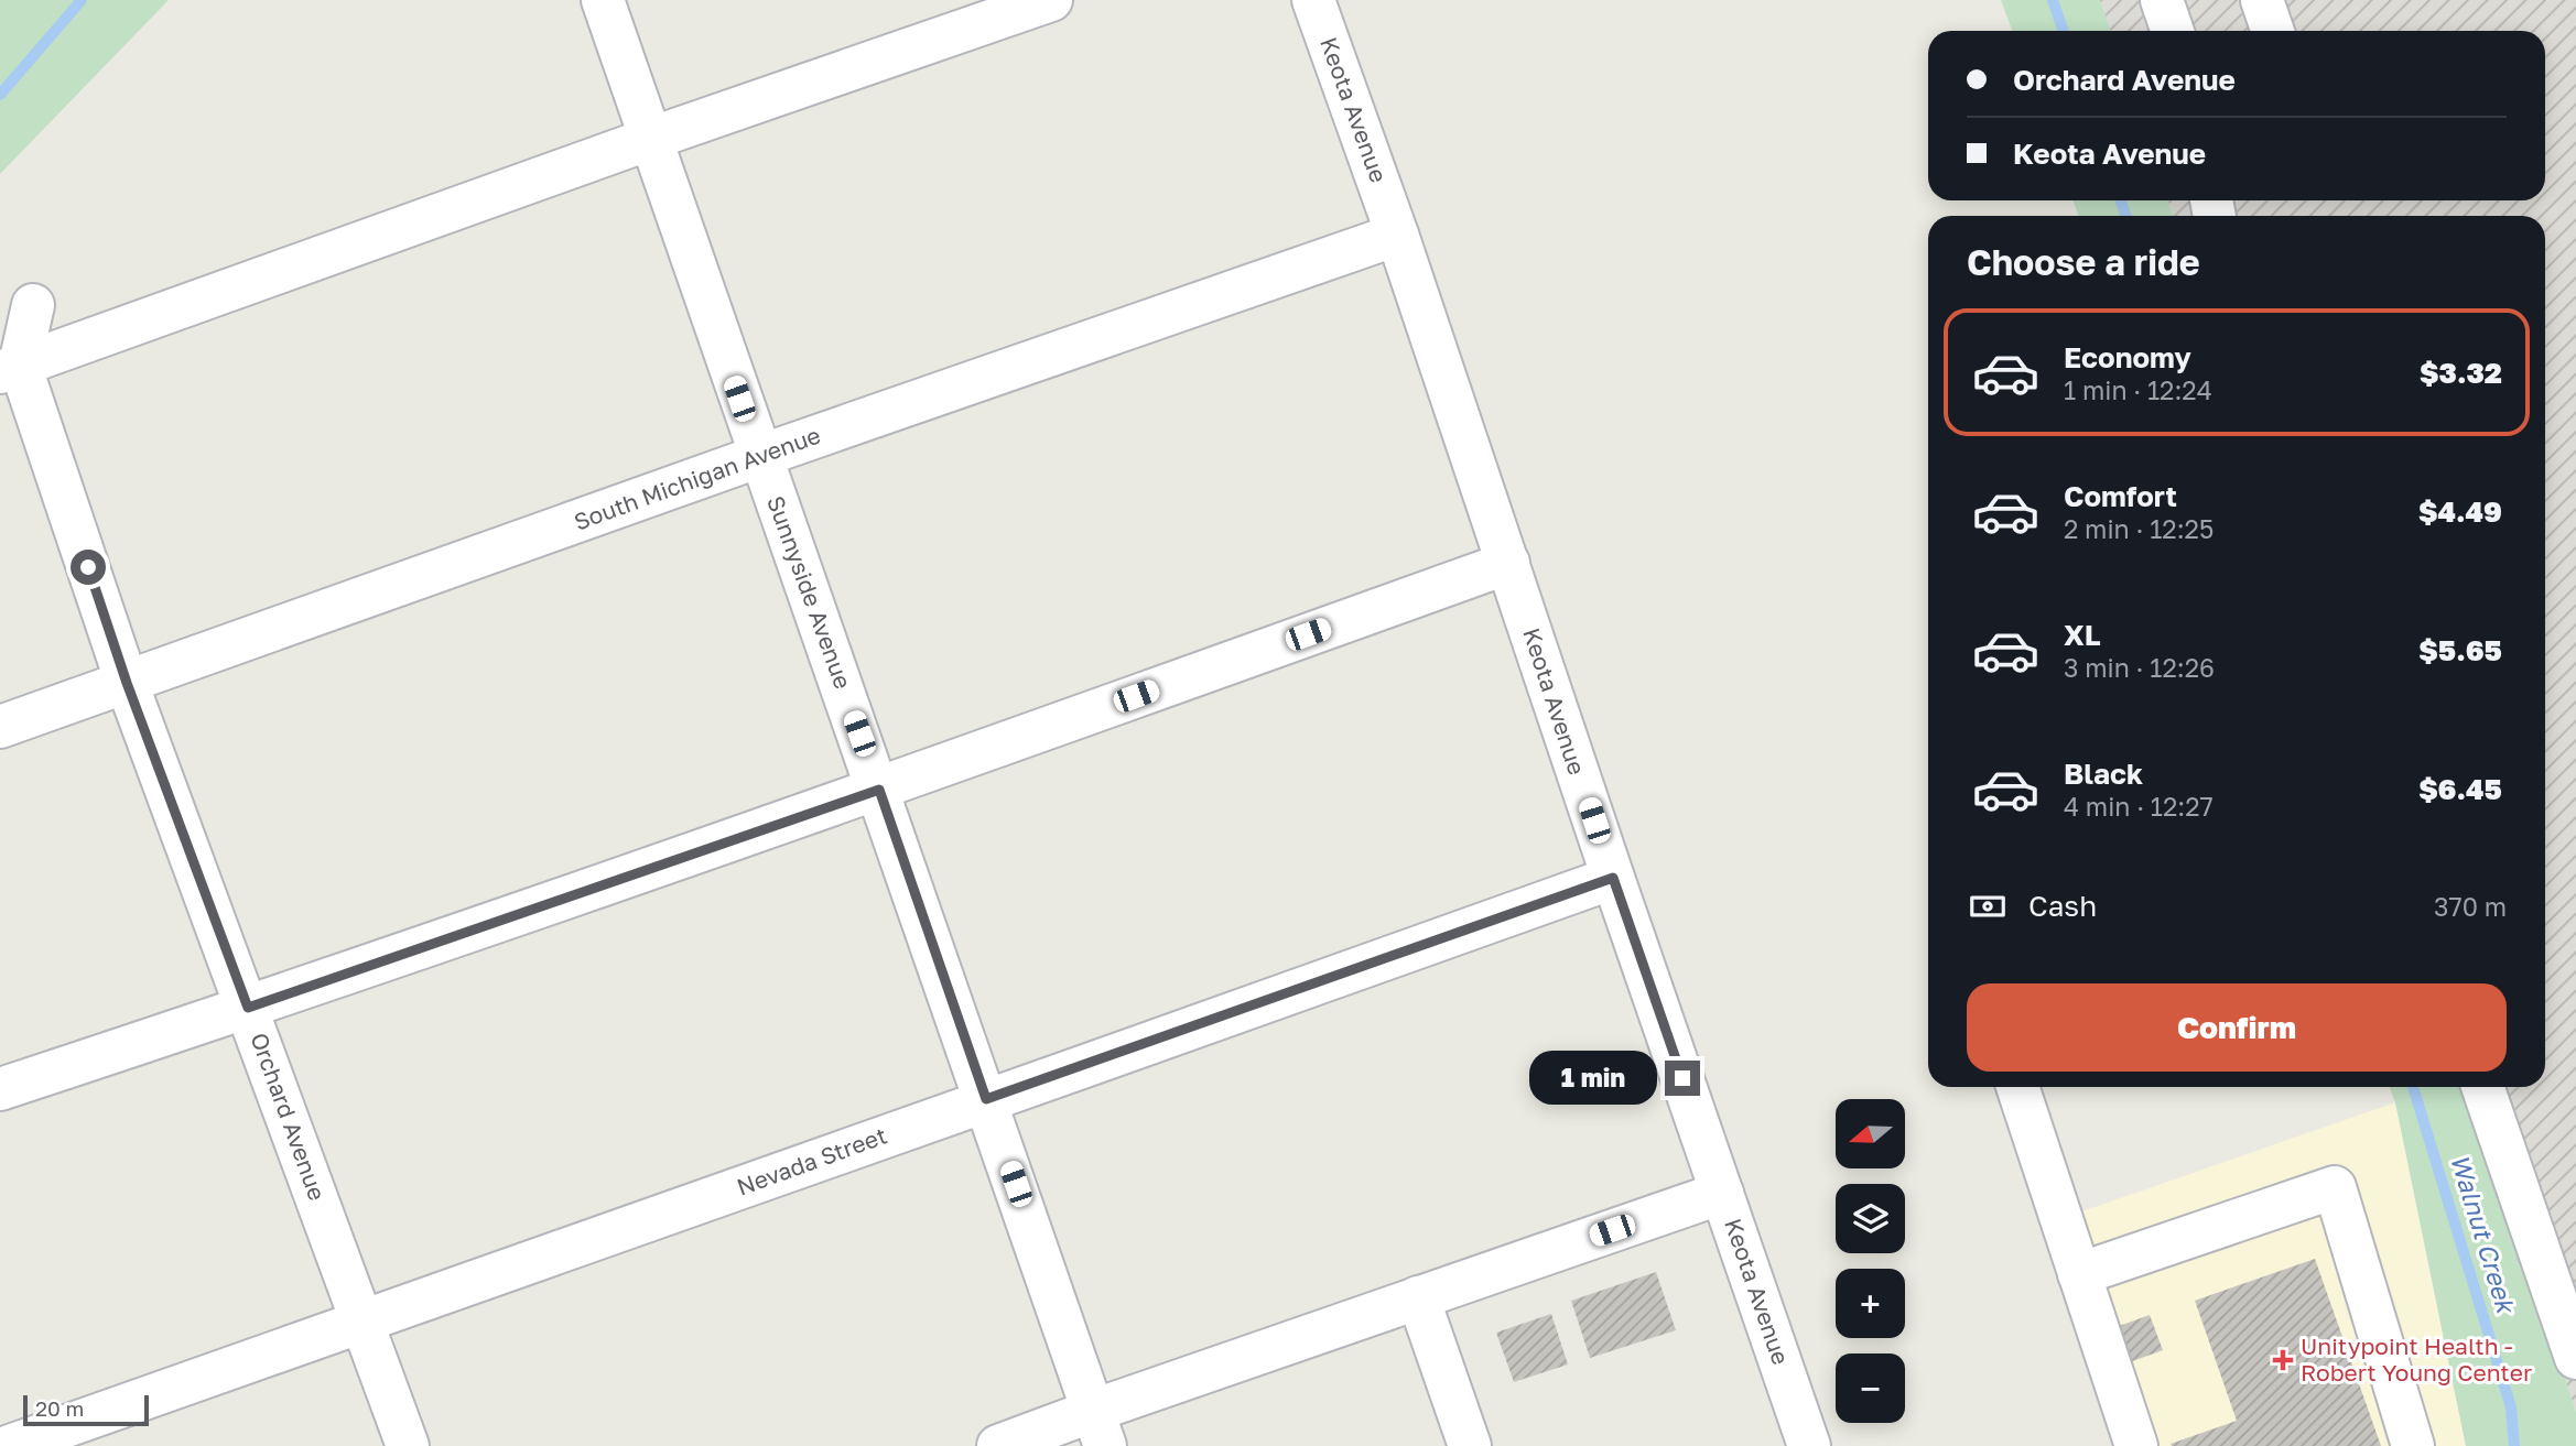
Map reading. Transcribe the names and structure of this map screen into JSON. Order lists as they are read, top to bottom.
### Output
{
  "streets": {
    "street": [
      "Keota Avenue",
      "South Michigan Avenue",
      "Sunnyside Avenue",
      "Orchard Avenue",
      "Nevada Street"
    ]
  },
  "crossings": [
    ["Keota Avenue", "South Michigan Avenue"],
    ["Keota Avenue", "Nevada Street"],
    ["South Michigan Avenue", "Sunnyside Avenue"],
    ["South Michigan Avenue", "Orchard Avenue"],
    ["Sunnyside Avenue", "Nevada Street"],
    ["Orchard Avenue", "Nevada Street"]
  ],
  "water": ["Walnut Creek"],
  "places": {
    "health": ["Unitypoint Health - Robert Young Center"]
  },
  "scale_bar": "20 m",
  "north": "left",
  "page": {
    "banner": ["Orchard Avenue", "Keota Avenue"],
    "heading": "Choose a ride",
    "list": [
      {
        "name": "Economy",
        "note": "1 min · 12:24",
        "value": "$3.32"
      },
      {
        "name": "Comfort",
        "note": "2 min · 12:25",
        "value": "$4.49"
      },
      {
        "name": "XL",
        "note": "3 min · 12:26",
        "value": "$5.65"
      },
      {
        "name": "Black",
        "note": "4 min · 12:27",
        "value": "$6.45"
      }
    ],
    "pay": ["Cash", "370 m"],
    "buttons": "Confirm",
    "bubble": "1 min",
    "map_buttons": ["+", "−"],
    "scale": "20 m"
  }
}
